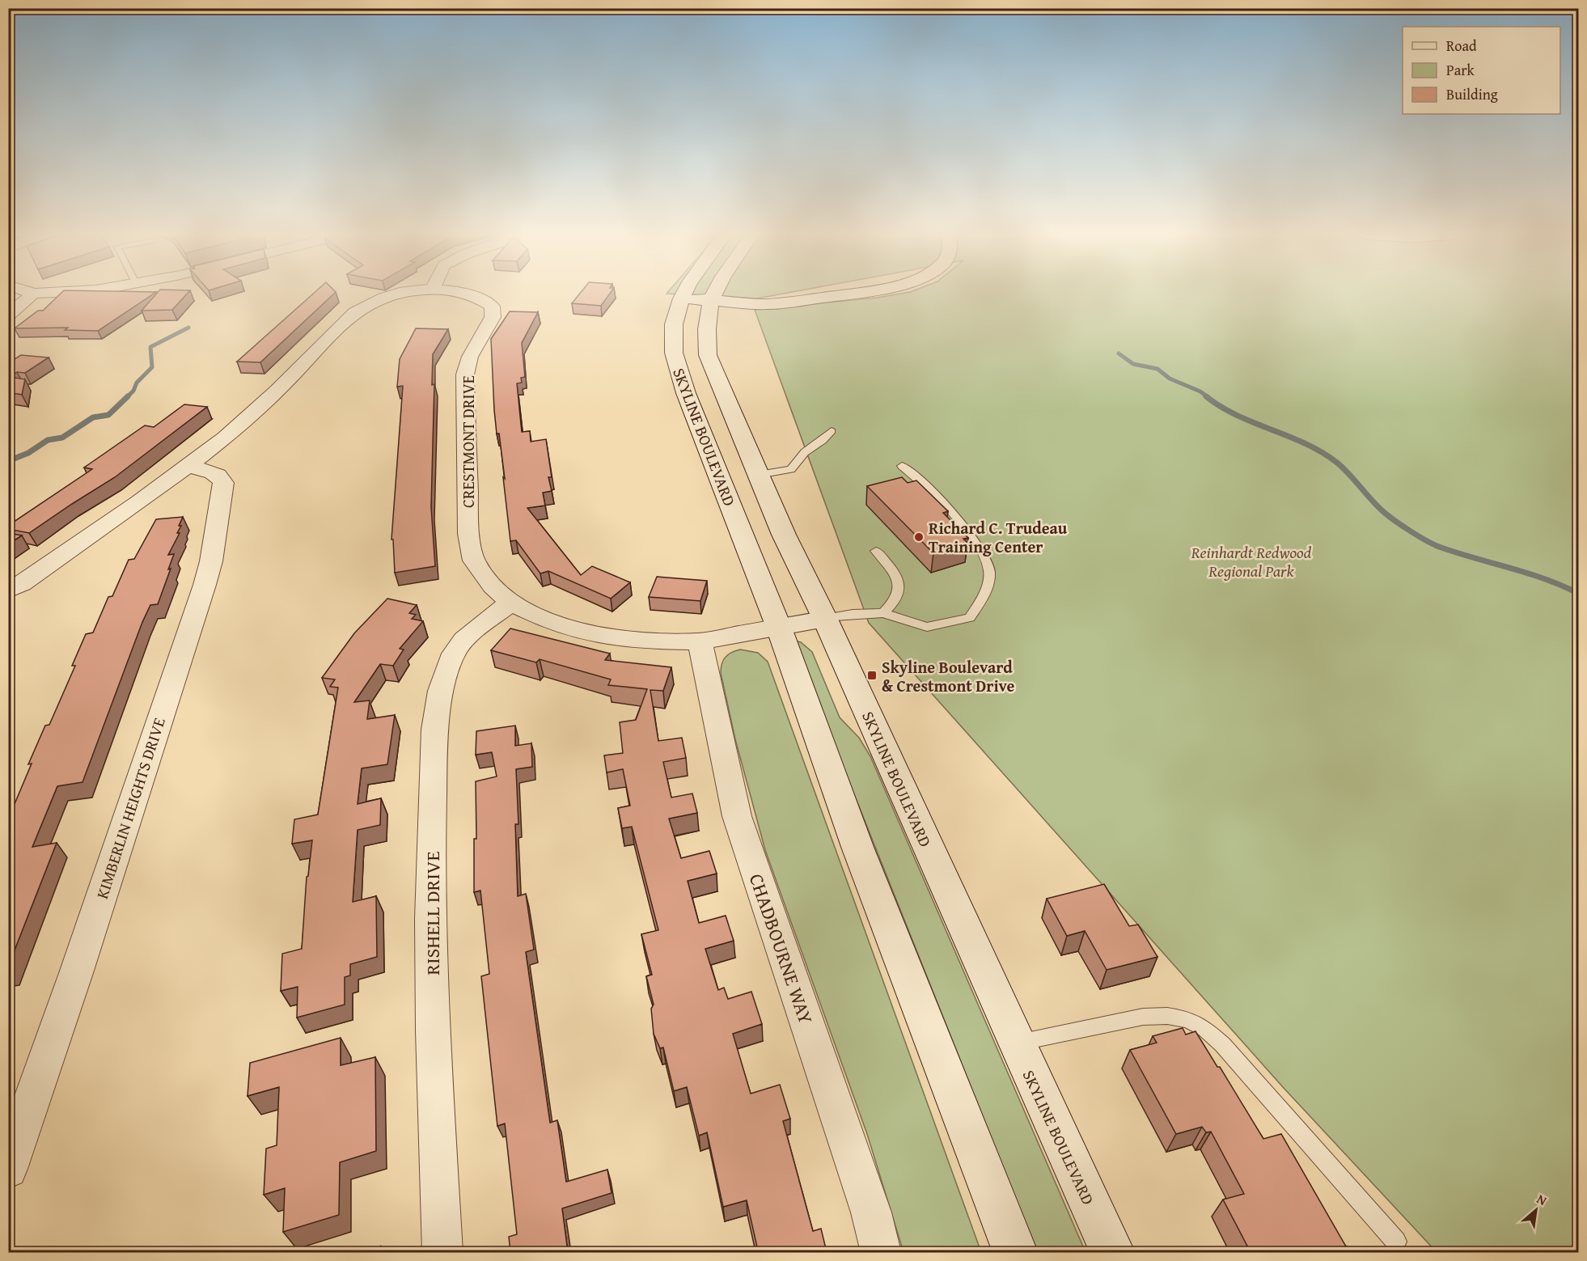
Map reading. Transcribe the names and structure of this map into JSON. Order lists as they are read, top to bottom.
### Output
{
  "streets": {
    "main road": ["SKYLINE BOULEVARD"],
    "street": [
      "CRESTMONT DRIVE",
      "KIMBERLIN HEIGHTS DRIVE",
      "RISHELL DRIVE",
      "CHADBOURNE WAY"
    ]
  },
  "crossings": [
    ["SKYLINE BOULEVARD", "CRESTMONT DRIVE"],
    ["CRESTMONT DRIVE", "KIMBERLIN HEIGHTS DRIVE"],
    ["CRESTMONT DRIVE", "RISHELL DRIVE"],
    ["CRESTMONT DRIVE", "CHADBOURNE WAY"]
  ],
  "parks": ["Reinhardt Redwood Regional Park"],
  "places": {
    "other": ["Richard C. Trudeau Training Center"],
    "transit": ["Skyline Boulevard & Crestmont Drive"]
  },
  "legend": ["Road", "Park", "Building"],
  "north": "top right"
}
